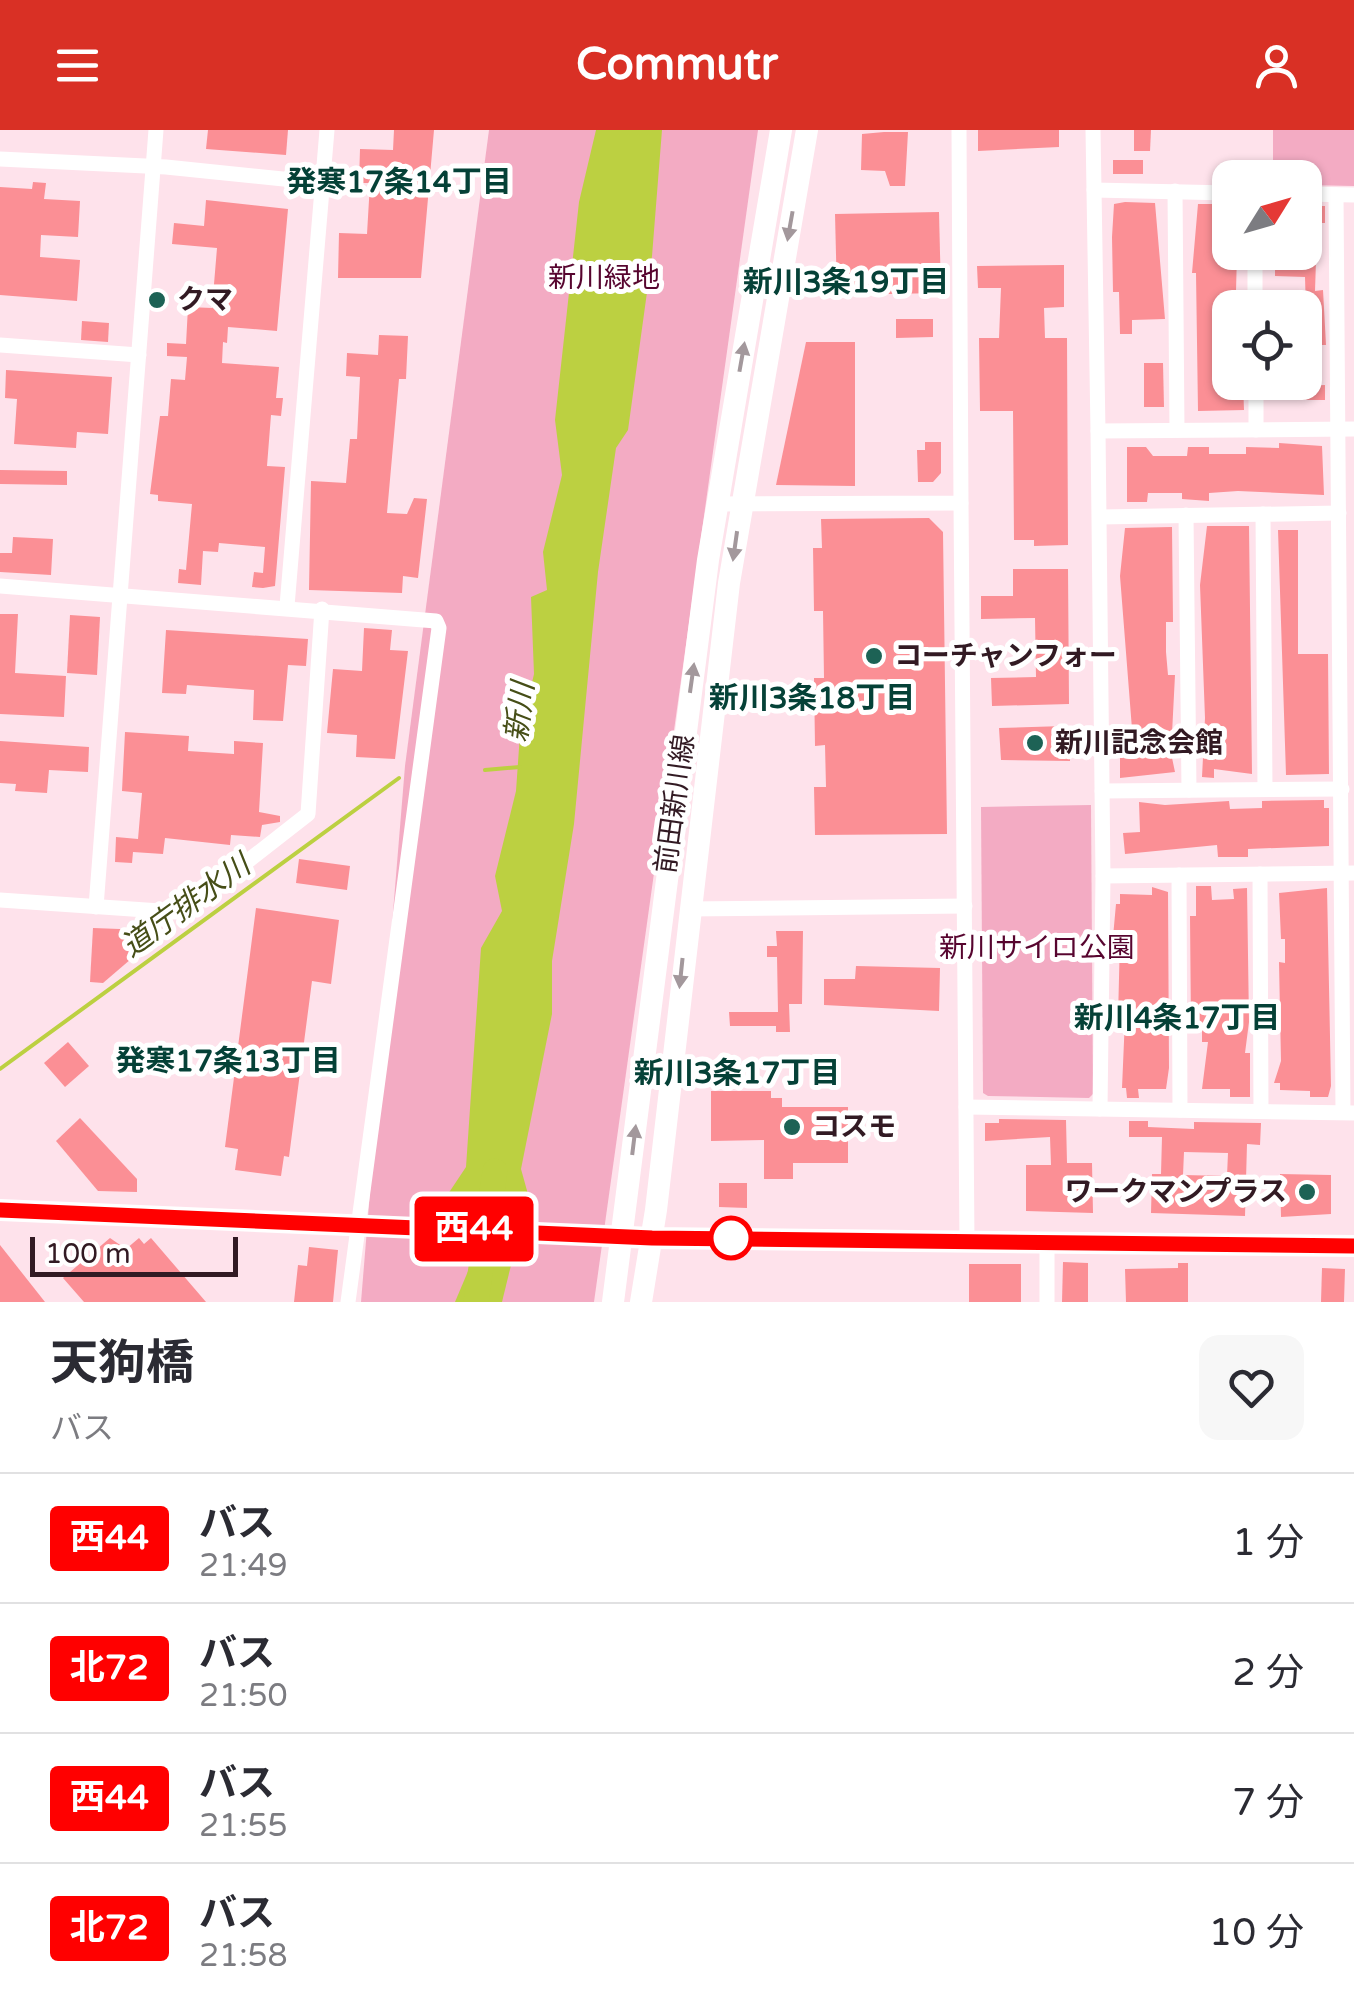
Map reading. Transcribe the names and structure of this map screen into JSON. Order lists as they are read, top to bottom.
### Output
{
  "streets": {
    "main road": ["前田新川線"]
  },
  "districts": [
    "発寒17条14丁目",
    "新川3条19丁目",
    "新川3条18丁目",
    "新川4条17丁目",
    "発寒17条13丁目",
    "新川3条17丁目"
  ],
  "water": ["新川", "道庁排水川"],
  "parks": ["新川緑地", "新川サイロ公園"],
  "places": [
    "クマ",
    "コーチャンフォー",
    "新川記念会館",
    "コスモ",
    "ワークマンプラス"
  ],
  "lines": ["bus line 西44"],
  "scale_bar": "100 m",
  "north": "top right",
  "page": {
    "header": "Commutr",
    "on_map": "西44",
    "scale": "100 m",
    "heading": ["天狗橋", "バス"],
    "list": [
      {
        "mark": "西44",
        "name": "バス",
        "note": "21:49",
        "value": "1 分"
      },
      {
        "mark": "北72",
        "name": "バス",
        "note": "21:50",
        "value": "2 分"
      },
      {
        "mark": "西44",
        "name": "バス",
        "note": "21:55",
        "value": "7 分"
      },
      {
        "mark": "北72",
        "name": "バス",
        "note": "21:58",
        "value": "10 分"
      }
    ]
  }
}
